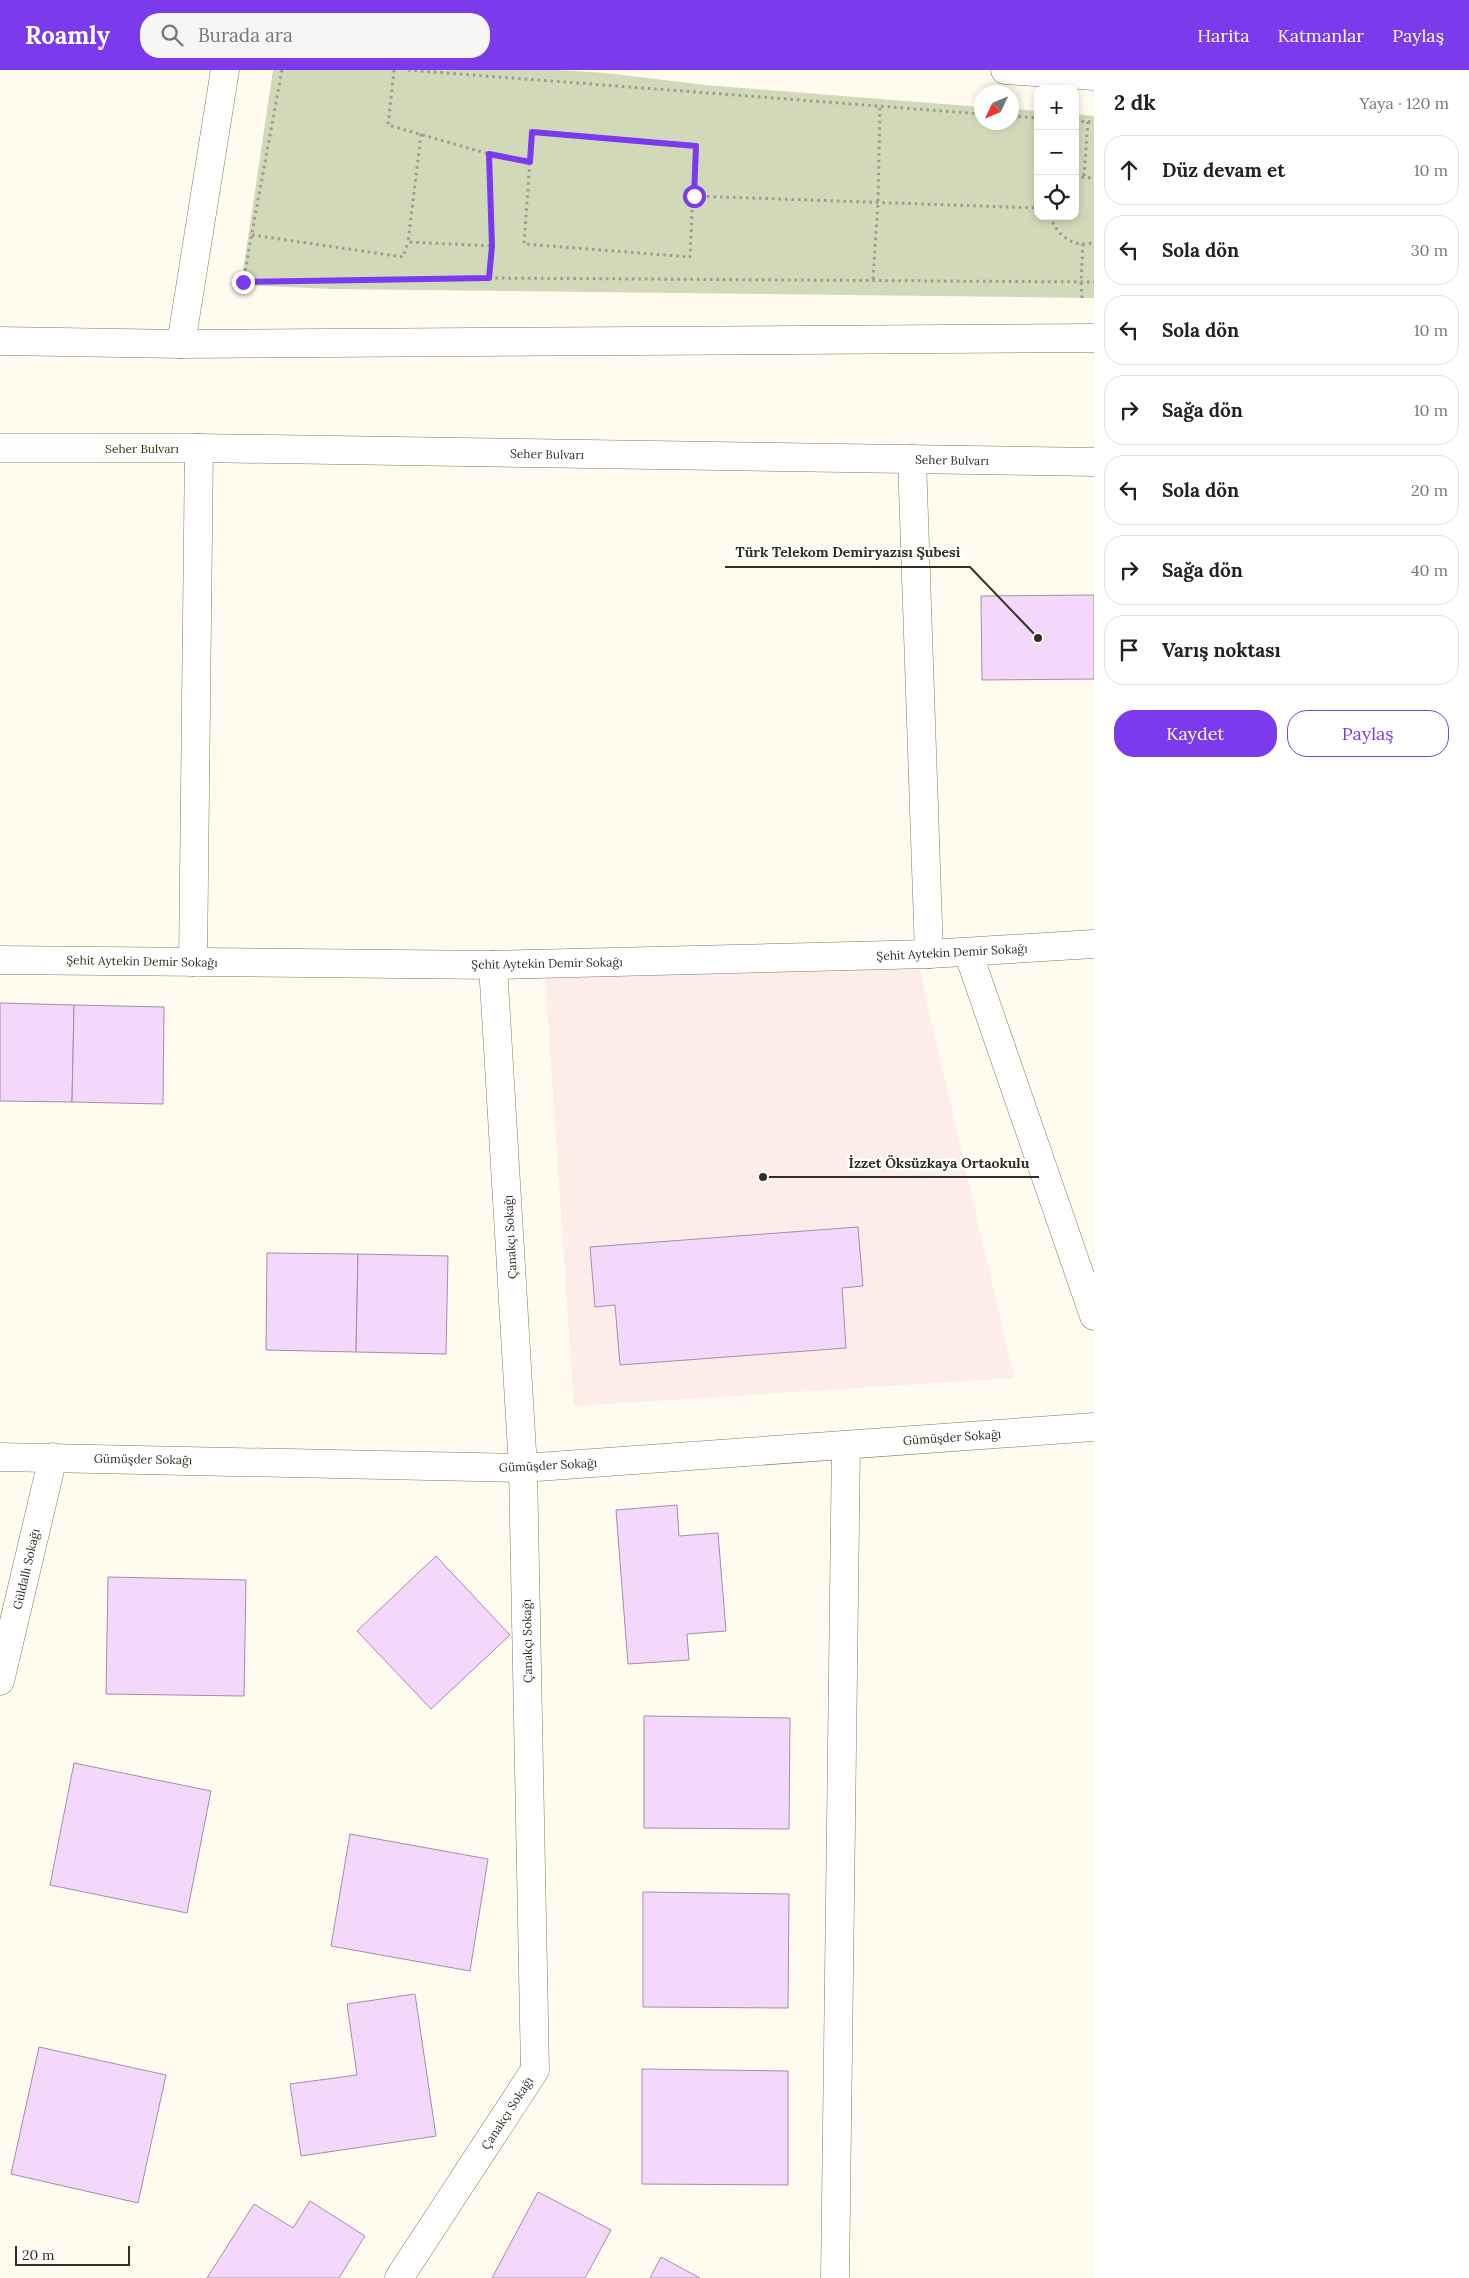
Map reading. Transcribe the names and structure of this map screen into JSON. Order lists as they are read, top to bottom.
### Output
{
  "streets": {
    "street": [
      "Seher Bulvarı",
      "Şehit Aytekin Demir Sokağı",
      "Çanakçı Sokağı",
      "Gümüşder Sokağı",
      "Güldallı Sokağı"
    ]
  },
  "crossings": [
    ["Şehit Aytekin Demir Sokağı", "Çanakçı Sokağı"],
    ["Çanakçı Sokağı", "Gümüşder Sokağı"],
    ["Gümüşder Sokağı", "Güldallı Sokağı"]
  ],
  "places": ["Türk Telekom Demiryazısı Şubesi", "İzzet Öksüzkaya Ortaokulu"],
  "scale_bar": "20 m",
  "north": "bottom left",
  "page": {
    "header": "Roamly",
    "search": "Burada ara",
    "nav": ["Harita", "Katmanlar", "Paylaş"],
    "heading": ["2 dk", "Yaya · 120 m"],
    "map_buttons": ["+", "−"],
    "list": [
      ["Düz devam et", "10 m"],
      ["Sola dön", "30 m"],
      ["Sola dön", "10 m"],
      ["Sağa dön", "10 m"],
      ["Sola dön", "20 m"],
      ["Sağa dön", "40 m"],
      "Varış noktası"
    ],
    "buttons": ["Kaydet", "Paylaş"],
    "scale": "20 m"
  }
}
